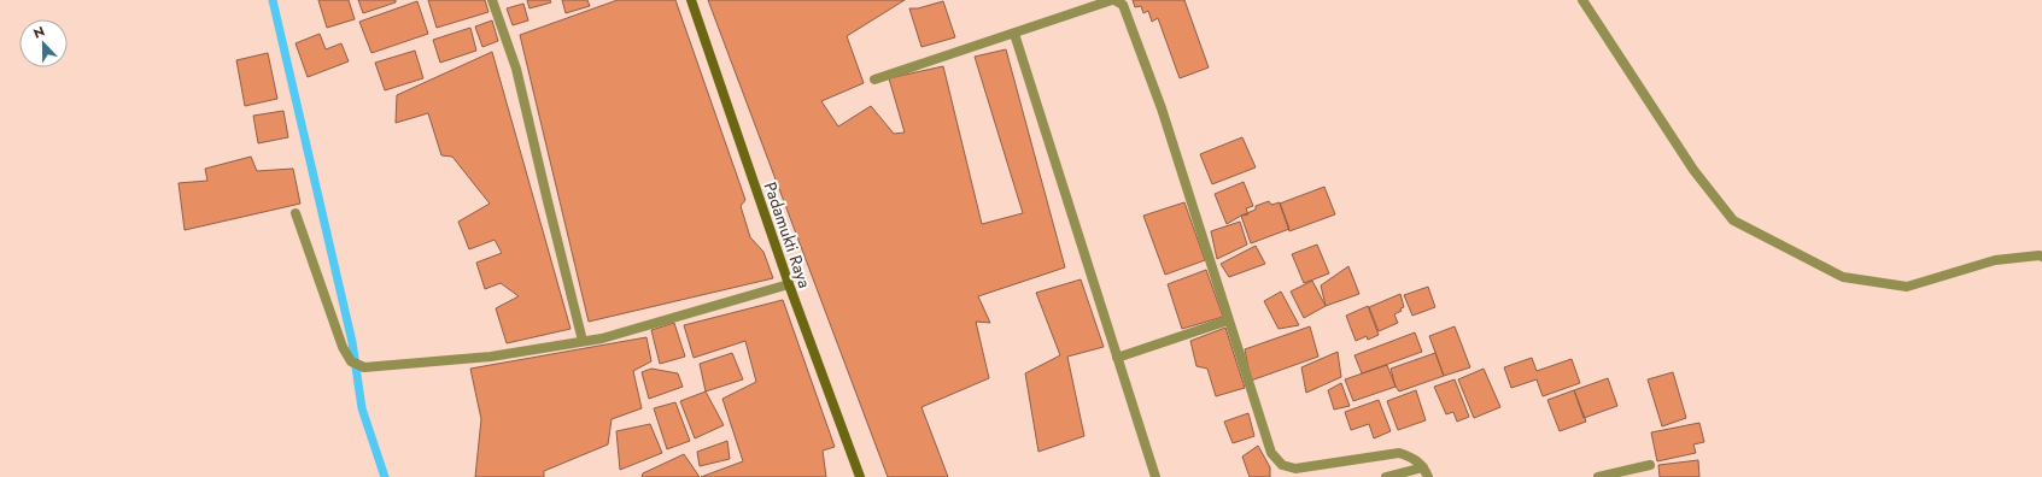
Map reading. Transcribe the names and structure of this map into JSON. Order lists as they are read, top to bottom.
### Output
{
  "streets": {
    "street": ["Padamukti Raya"]
  },
  "north": "top"
}
